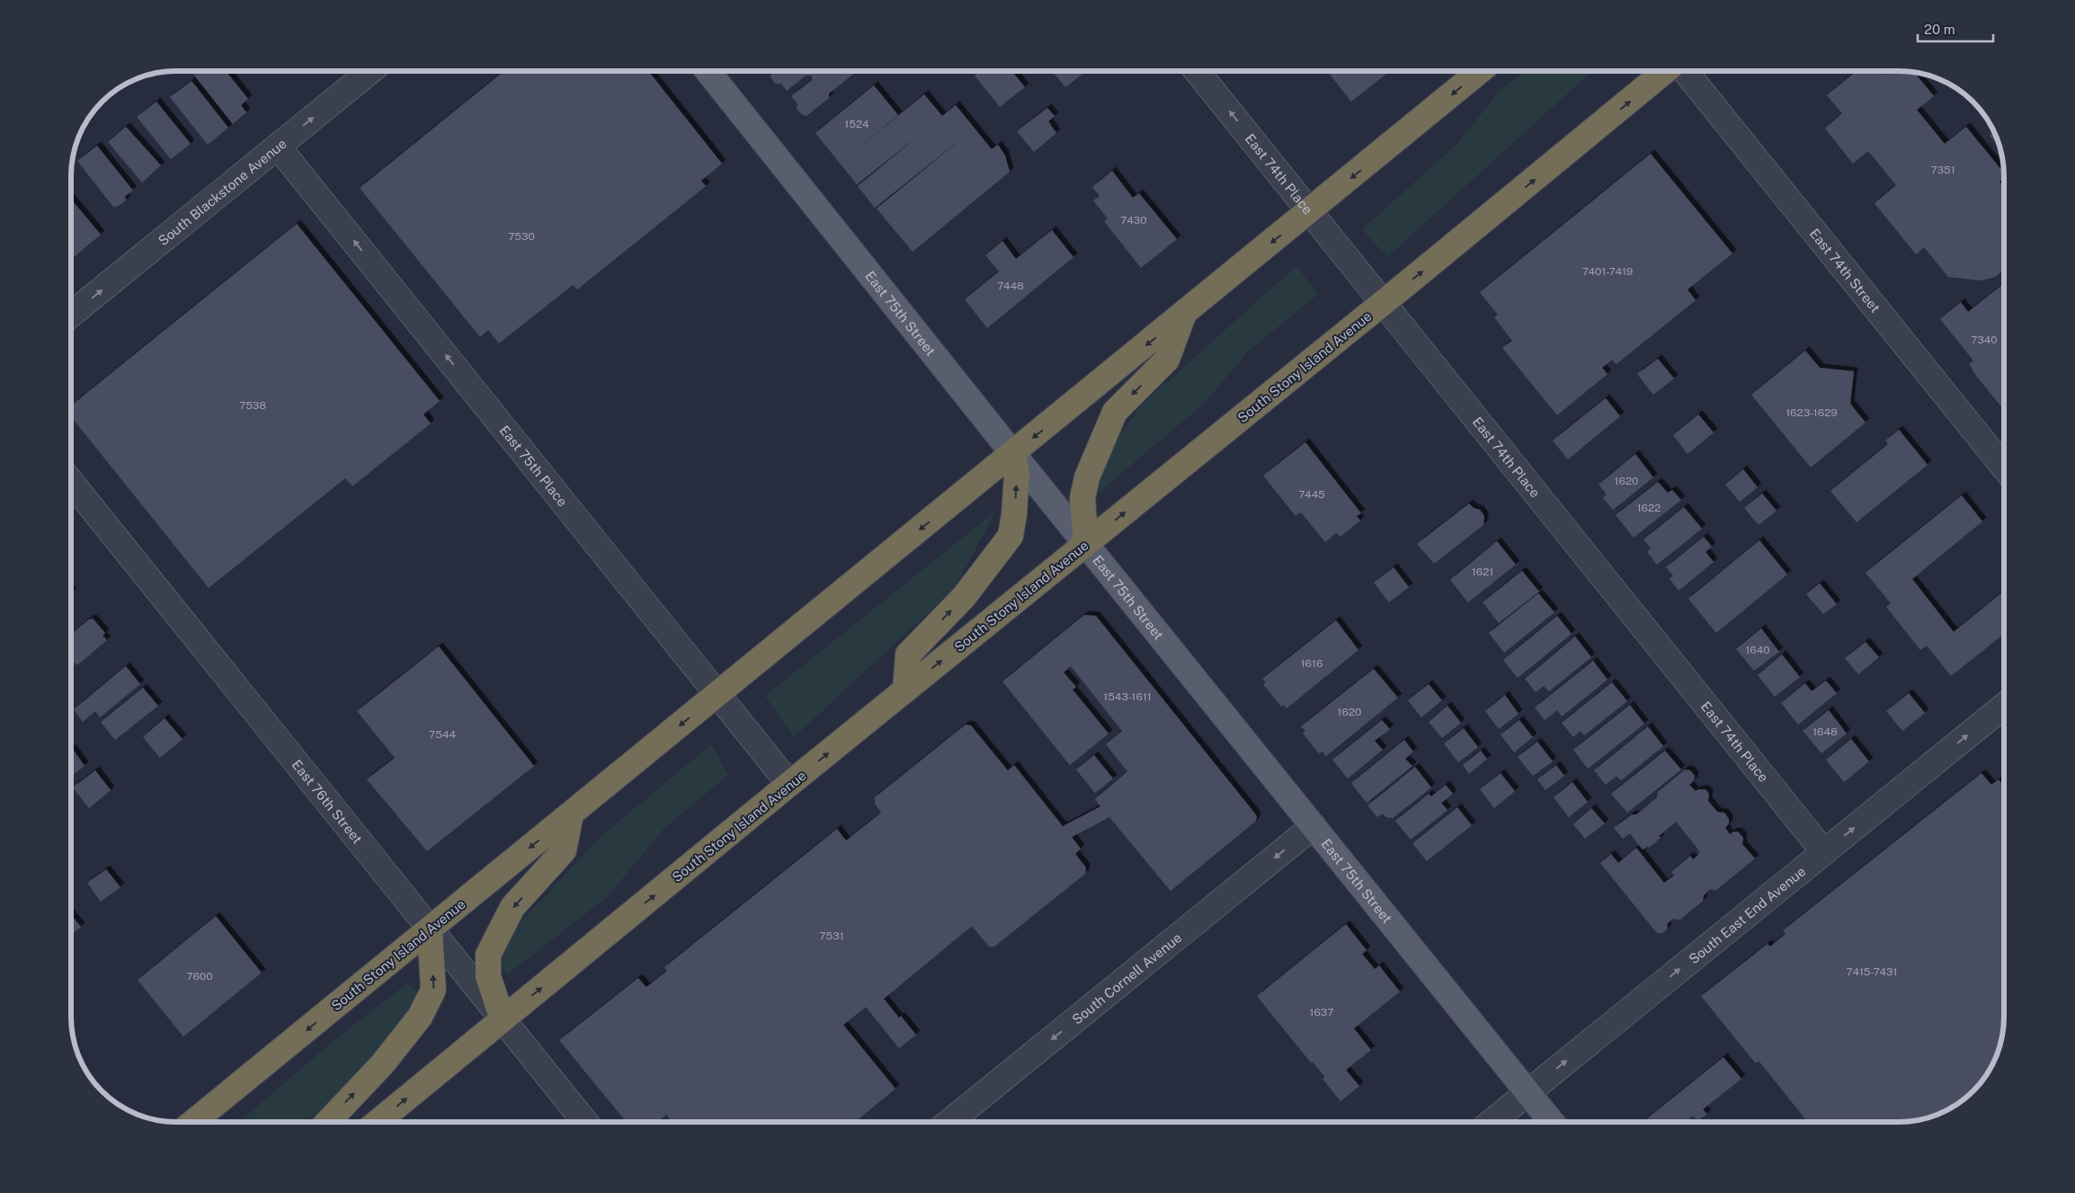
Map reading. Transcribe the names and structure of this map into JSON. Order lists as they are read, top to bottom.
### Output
{
  "streets": {
    "highway": ["South Stony Island Avenue"],
    "main road": ["East 75th Street"],
    "street": [
      "East 74th Place",
      "South Blackstone Avenue",
      "East 74th Street",
      "East 75th Place",
      "East 76th Street",
      "South East End Avenue",
      "South Cornell Avenue"
    ]
  },
  "crossings": [
    ["East 74th Place", "South Stony Island Avenue"],
    ["East 74th Place", "South East End Avenue"],
    ["South Blackstone Avenue", "East 75th Place"],
    ["East 75th Street", "South Stony Island Avenue"],
    ["East 75th Street", "South East End Avenue"],
    ["East 75th Street", "South Cornell Avenue"],
    ["South Stony Island Avenue", "East 75th Place"],
    ["South Stony Island Avenue", "East 76th Street"]
  ],
  "one_way": [
    "South Blackstone Avenue",
    "East 75th Place",
    "South East End Avenue",
    "South Cornell Avenue"
  ],
  "house_numbers": [
    "1524",
    "7351",
    "7430",
    "7530",
    "7401-7419",
    "7448",
    "7340",
    "7538",
    "1623-1629",
    "1620",
    "7445",
    "1622",
    "1621",
    "1640",
    "1616",
    "1543-1611",
    "1620",
    "1648",
    "7544",
    "7531",
    "7415-7431",
    "7600",
    "1637"
  ],
  "scale_bar": "20 m"
}
